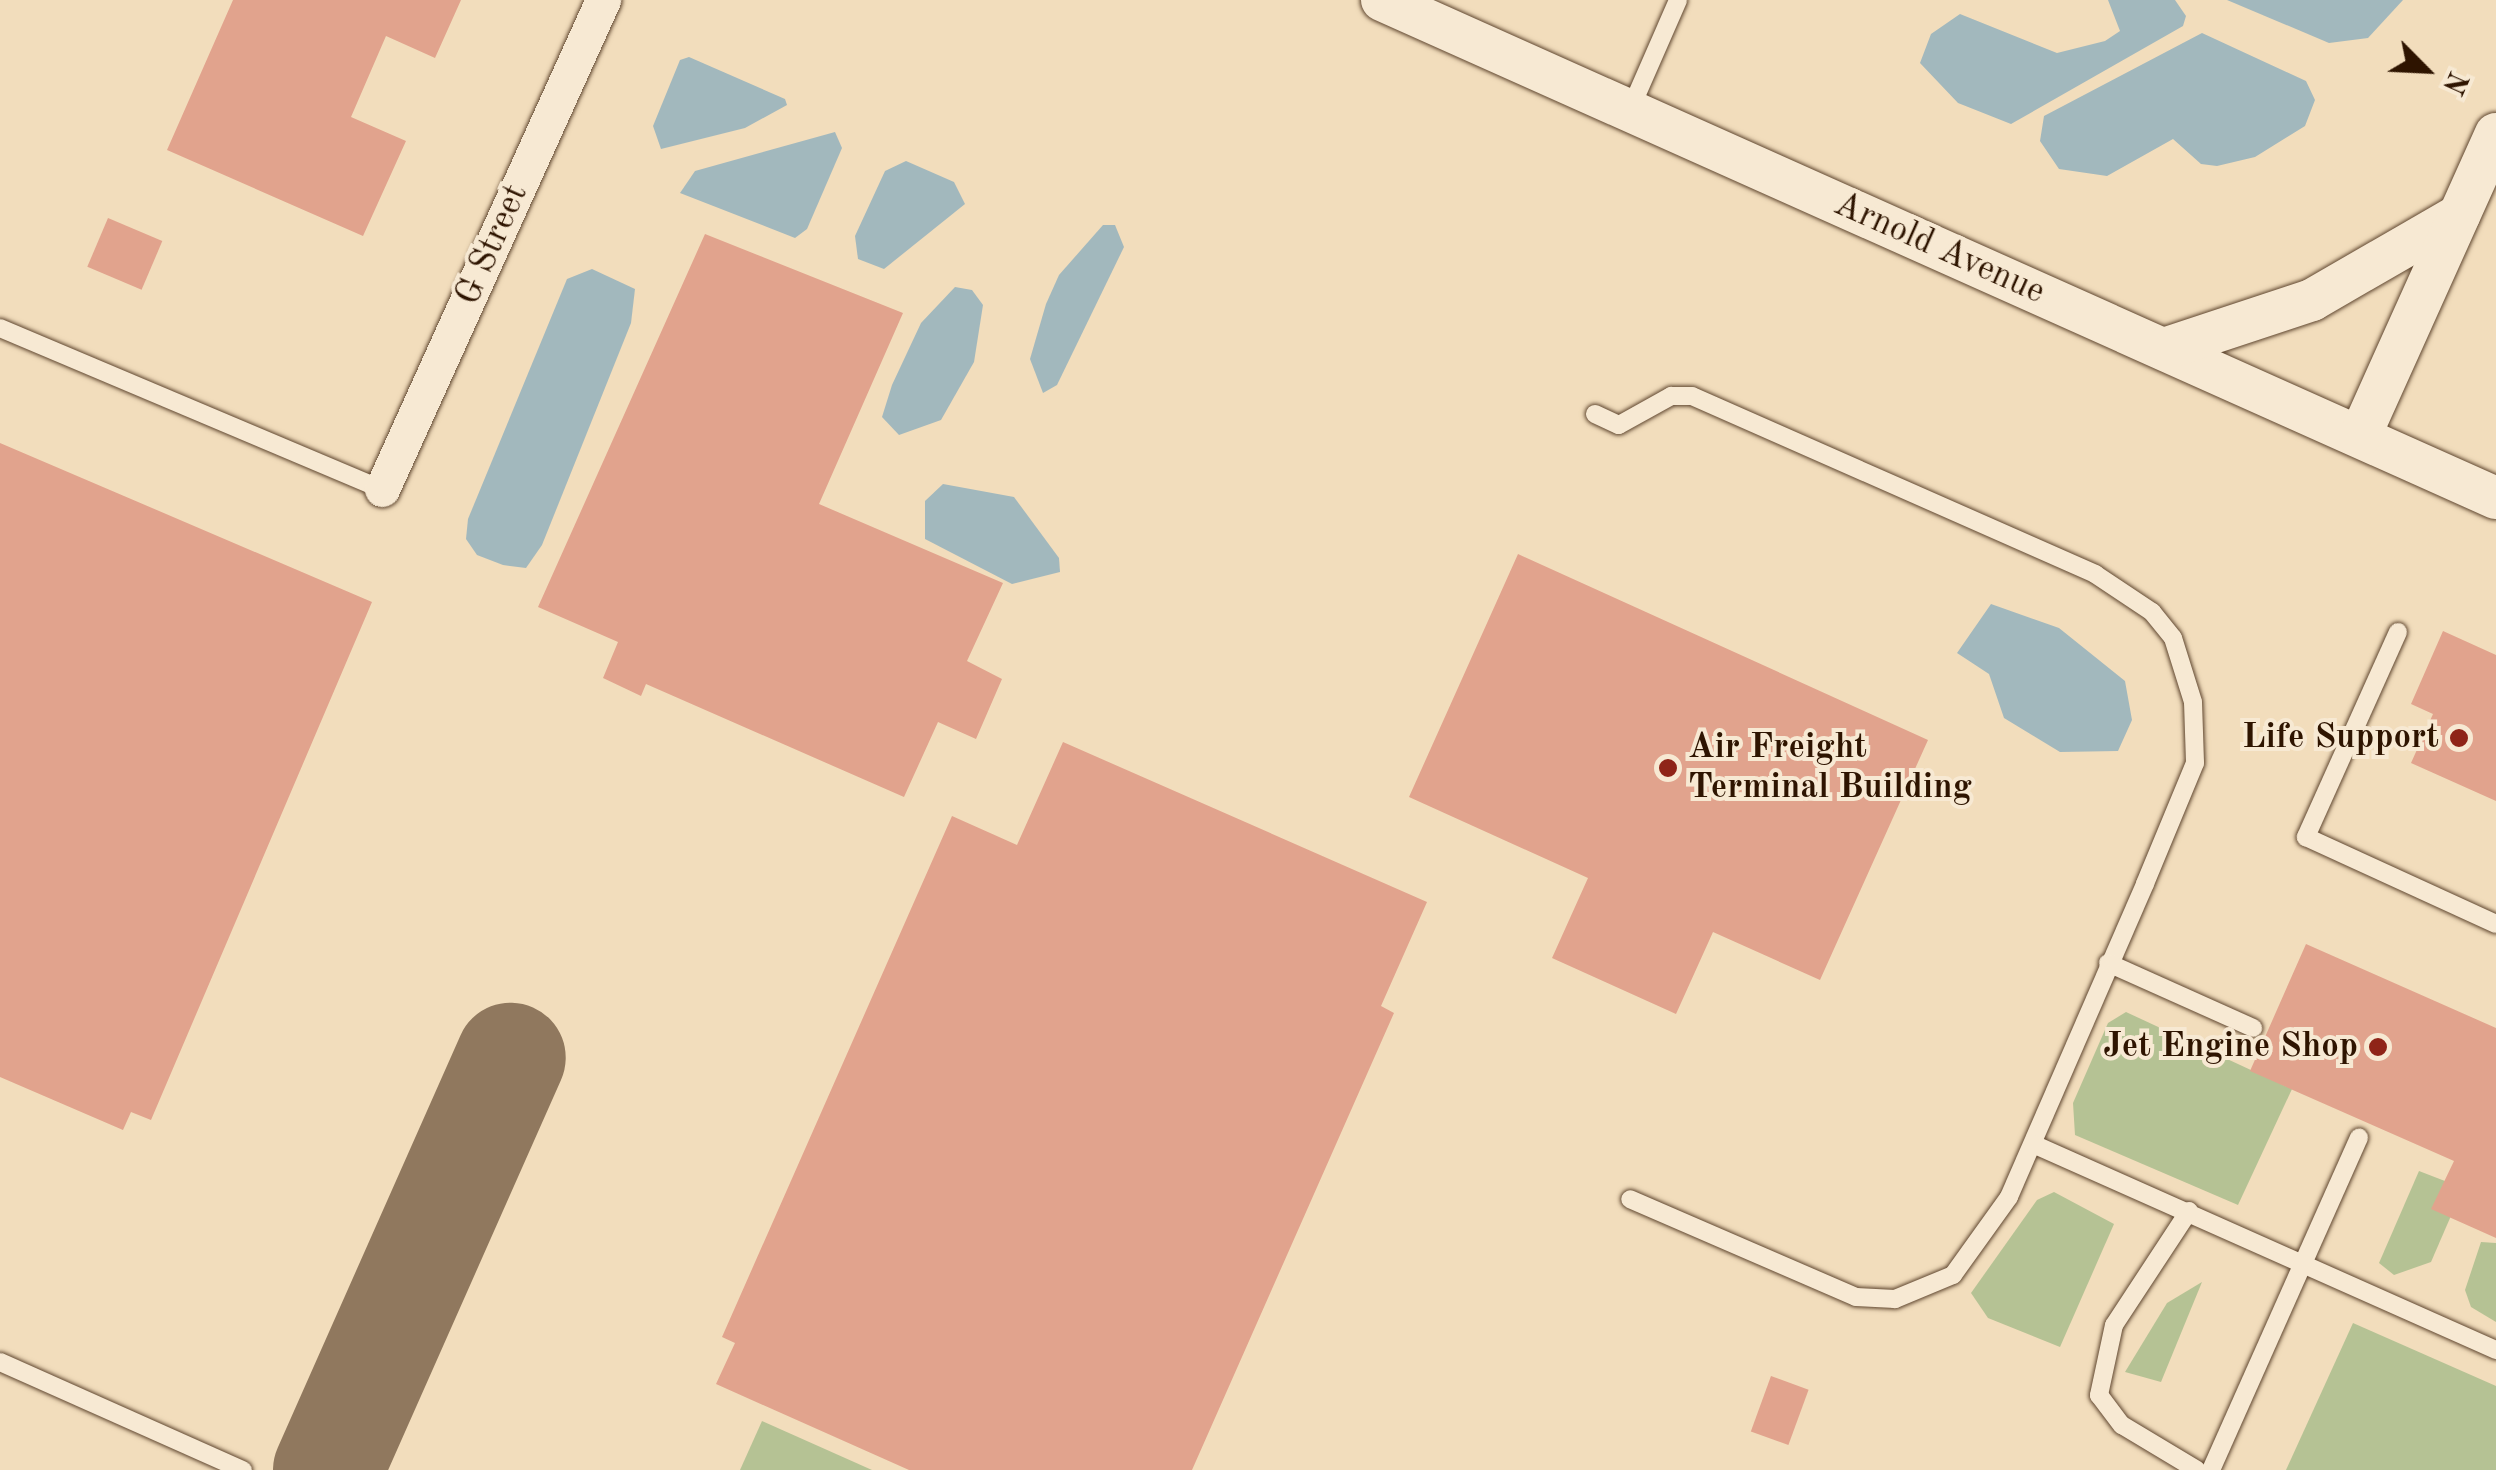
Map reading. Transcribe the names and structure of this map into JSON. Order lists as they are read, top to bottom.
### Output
{
  "streets": {
    "street": ["G Street", "Arnold Avenue"]
  },
  "places": ["Life Support", "Air Freight Terminal Building", "Jet Engine Shop"],
  "north": "bottom right"
}
